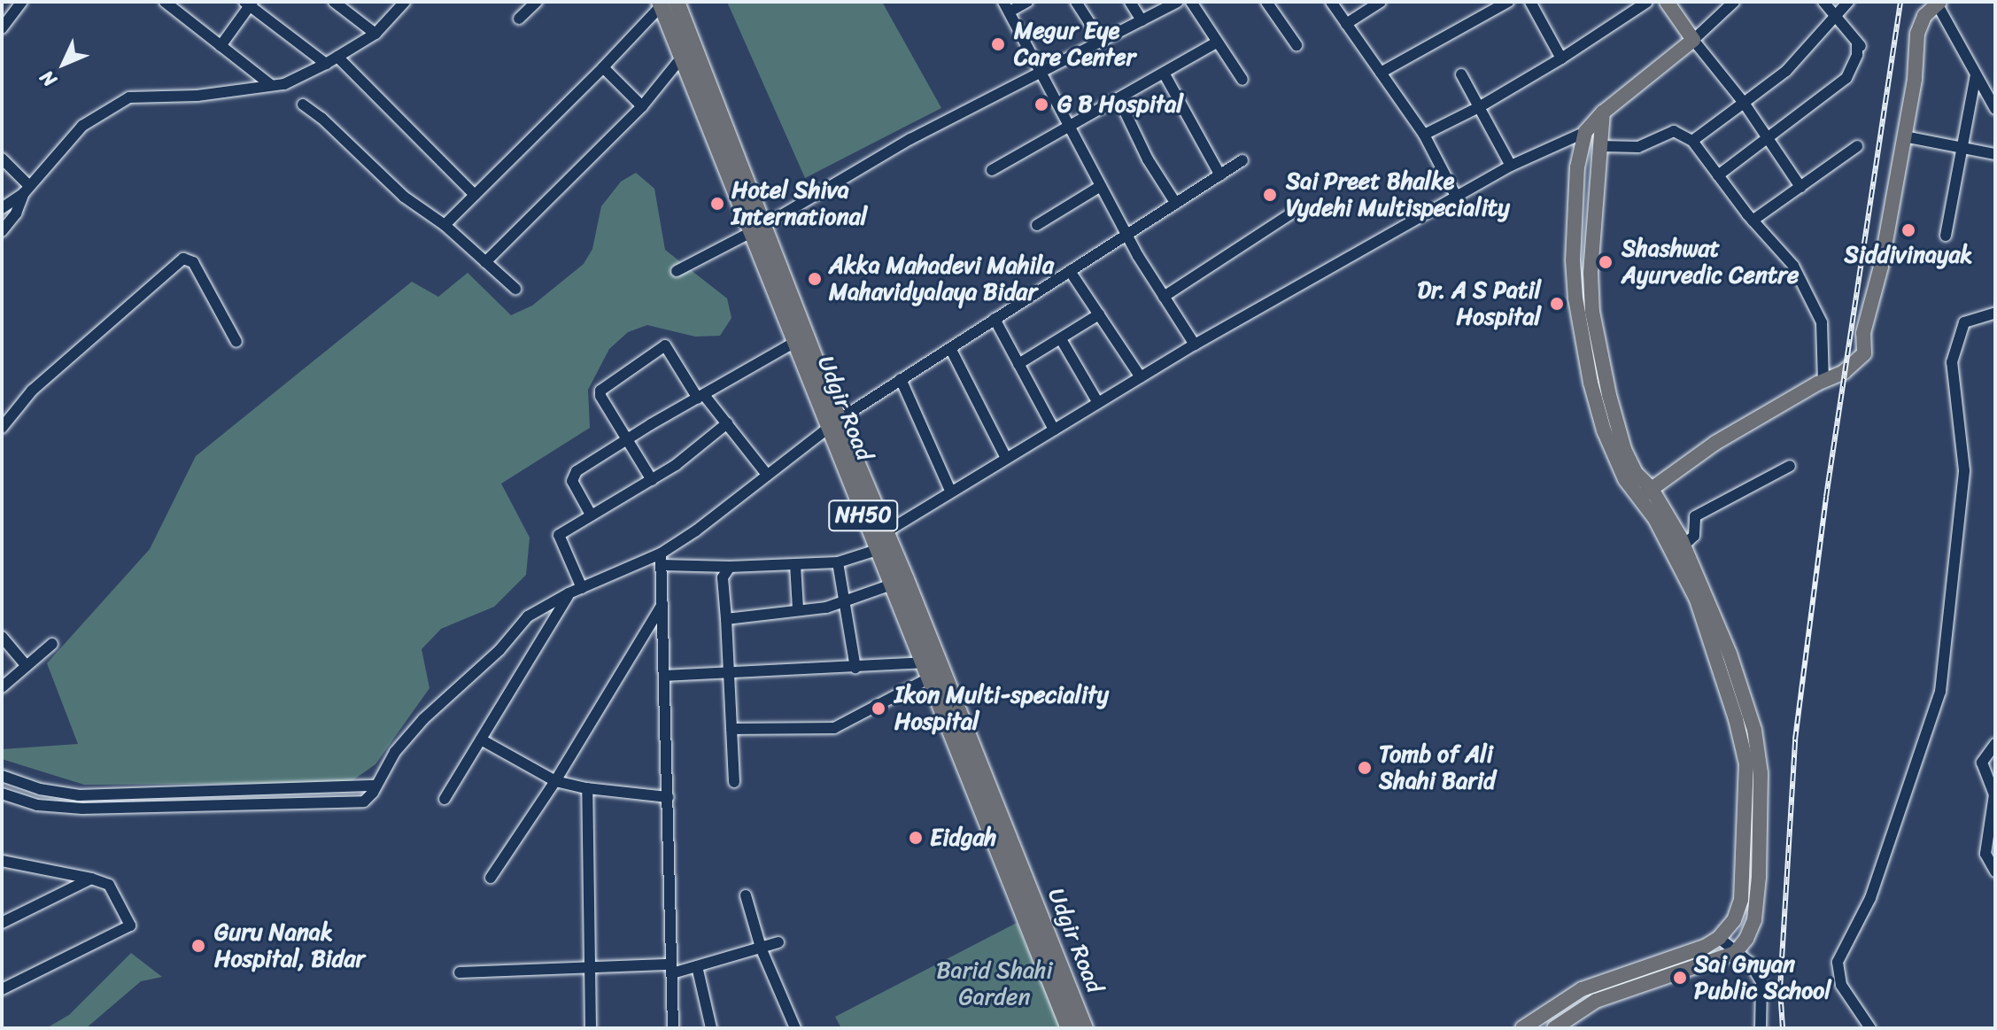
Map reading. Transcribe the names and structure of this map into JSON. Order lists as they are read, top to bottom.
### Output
{
  "streets": {
    "highway": ["Udgir Road", "NH50"]
  },
  "parks": ["Barid Shahi Garden"],
  "places": [
    "Megur Eye Care Center",
    "G B Hospital",
    "Sai Preet Bhalke Vydehi Multispeciality",
    "Hotel Shiva International",
    "Siddivinayak",
    "Shashwat Ayurvedic Centre",
    "Akka Mahadevi Mahila Mahavidyalaya Bidar",
    "Dr. A S Patil Hospital",
    "Ikon Multi-speciality Hospital",
    "Tomb of Ali Shahi Barid",
    "Eidgah",
    "Guru Nanak Hospital, Bidar",
    "Sai Gnyan Public School"
  ],
  "north": "bottom left"
}
